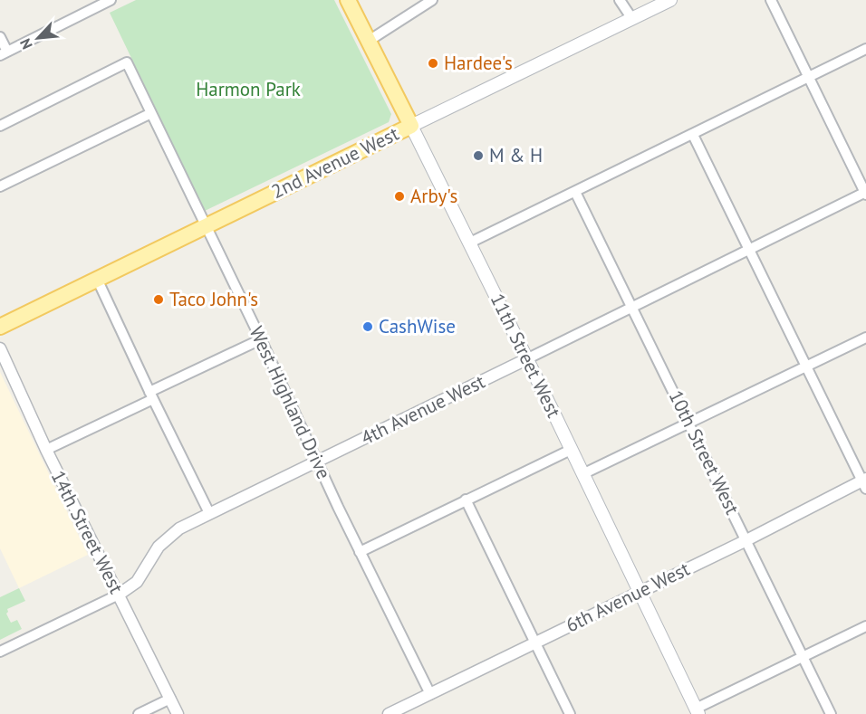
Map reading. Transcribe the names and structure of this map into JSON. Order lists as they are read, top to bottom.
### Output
{
  "streets": {
    "main road": ["2nd Avenue West", "11th Street West"],
    "street": [
      "West Highland Drive",
      "4th Avenue West",
      "10th Street West",
      "14th Street West",
      "6th Avenue West"
    ]
  },
  "crossings": [
    ["2nd Avenue West", "11th Street West"],
    ["2nd Avenue West", "West Highland Drive"],
    ["11th Street West", "4th Avenue West"],
    ["11th Street West", "6th Avenue West"],
    ["West Highland Drive", "4th Avenue West"],
    ["West Highland Drive", "6th Avenue West"],
    ["4th Avenue West", "10th Street West"],
    ["4th Avenue West", "14th Street West"],
    ["10th Street West", "6th Avenue West"]
  ],
  "parks": ["Harmon Park"],
  "places": [
    "Hardee's",
    "M & H",
    "Arby's",
    "Taco John's",
    "CashWise"
  ],
  "north": "bottom left"
}
